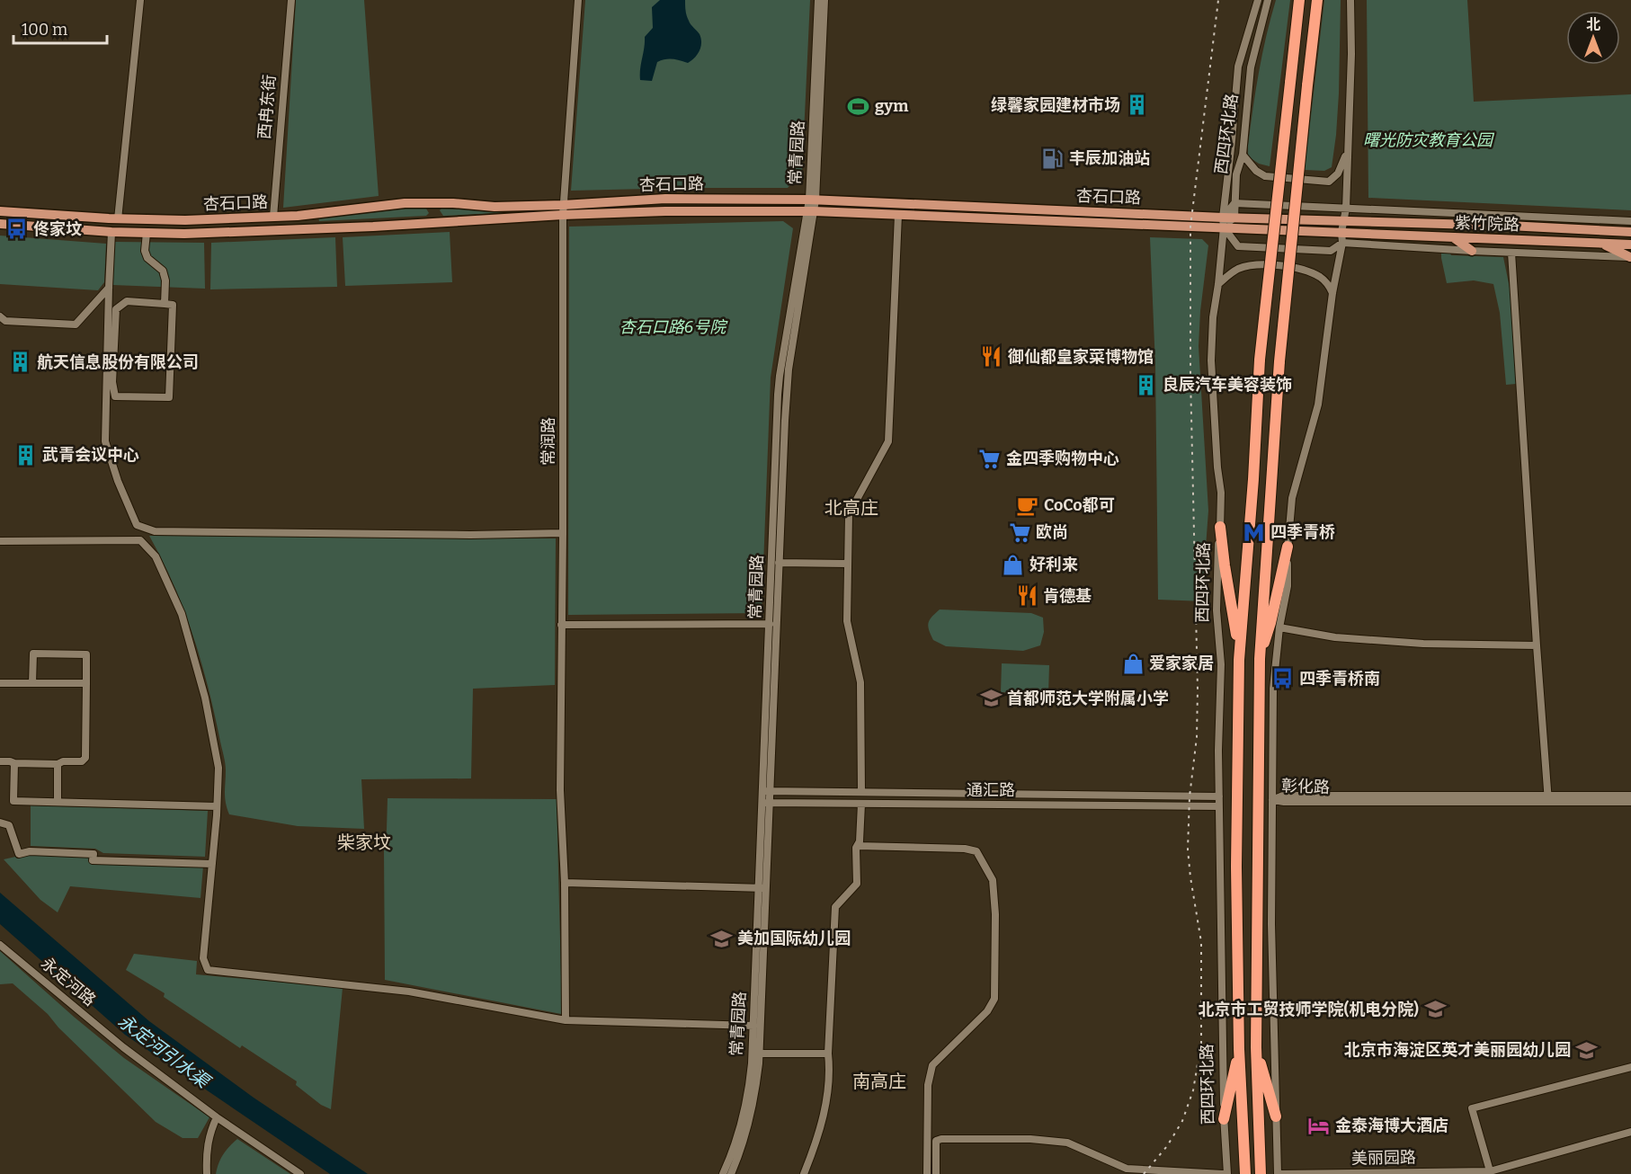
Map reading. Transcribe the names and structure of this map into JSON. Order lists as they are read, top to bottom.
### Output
{
  "streets": {
    "highway": ["西四环北路"],
    "main road": ["杏石口路", "紫竹院路"],
    "street": [
      "西冉东街",
      "常青园路",
      "常润路",
      "彰化路",
      "通汇路",
      "永定河路",
      "美丽园路"
    ]
  },
  "crossings": [
    ["西冉东街", "杏石口路"],
    ["西四环北路", "杏石口路"],
    ["西四环北路", "紫竹院路"],
    ["西四环北路", "通汇路"],
    ["常青园路", "杏石口路"],
    ["常青园路", "通汇路"],
    ["杏石口路", "紫竹院路"],
    ["杏石口路", "常润路"]
  ],
  "districts": ["北高庄", "柴家坟", "南高庄"],
  "water": ["永定河引水渠"],
  "parks": ["曙光防灾教育公园", "杏石口路6号院"],
  "places": {
    "building": [
      "绿馨家园建材市场",
      "航天信息股份有限公司",
      "良辰汽车美容装饰",
      "武青会议中心"
    ],
    "sports": ["gym"],
    "fuel station": ["丰辰加油站"],
    "bus stop": ["佟家坟", "四季青桥南"],
    "restaurant": ["御仙都皇家菜博物馆", "肯德基"],
    "supermarket": ["金四季购物中心", "欧尚"],
    "cafe": ["CoCo都可"],
    "metro station": ["四季青桥"],
    "shop": ["好利来", "爱家家居"],
    "school or university": [
      "首都师范大学附属小学",
      "美加国际幼儿园",
      "北京市工贸技师学院(机电分院)",
      "北京市海淀区英才美丽园幼儿园"
    ],
    "hotel": ["金泰海博大酒店"]
  },
  "scale_bar": "100 m",
  "north": "top"
}
